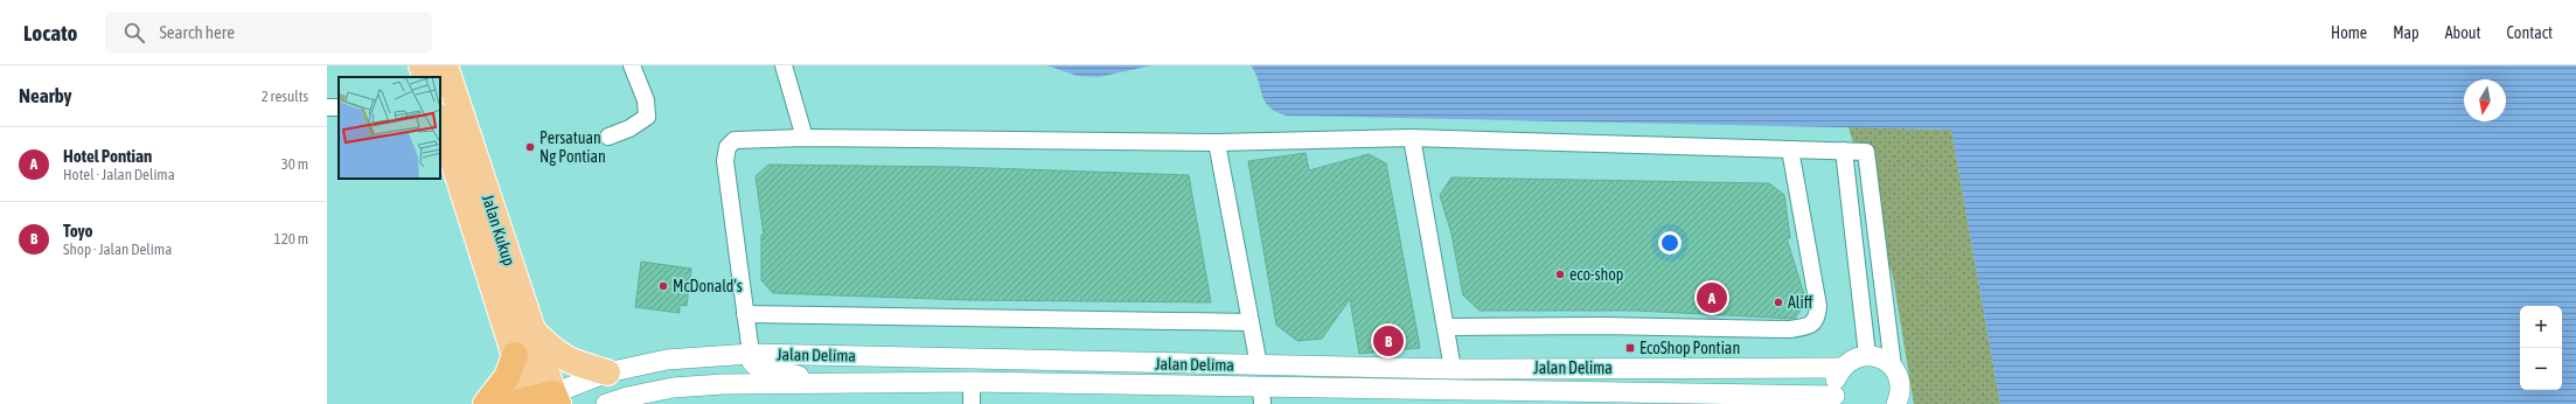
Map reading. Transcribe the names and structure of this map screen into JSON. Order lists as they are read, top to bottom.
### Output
{
  "streets": {
    "main road": ["Jalan Kukup"],
    "street": ["Jalan Delima"]
  },
  "crossings": [
    ["Jalan Kukup", "Jalan Delima"]
  ],
  "places": {
    "other": [
      "Persatuan Ng Pontian",
      "eco-shop",
      "McDonald's",
      "Aliff"
    ],
    "transit": ["EcoShop Pontian"]
  },
  "north": "bottom",
  "page": {
    "header": "Locato",
    "search": "Search here",
    "nav": [
      "Home",
      "Map",
      "About",
      "Contact"
    ],
    "heading": ["Nearby", "2 results"],
    "list": [
      {
        "mark": "A",
        "name": "Hotel Pontian",
        "note": "Hotel · Jalan Delima",
        "value": "30 m"
      },
      {
        "mark": "B",
        "name": "Toyo",
        "note": "Shop · Jalan Delima",
        "value": "120 m"
      }
    ],
    "pins": ["A", "B"],
    "map_buttons": ["+", "−"]
  }
}
